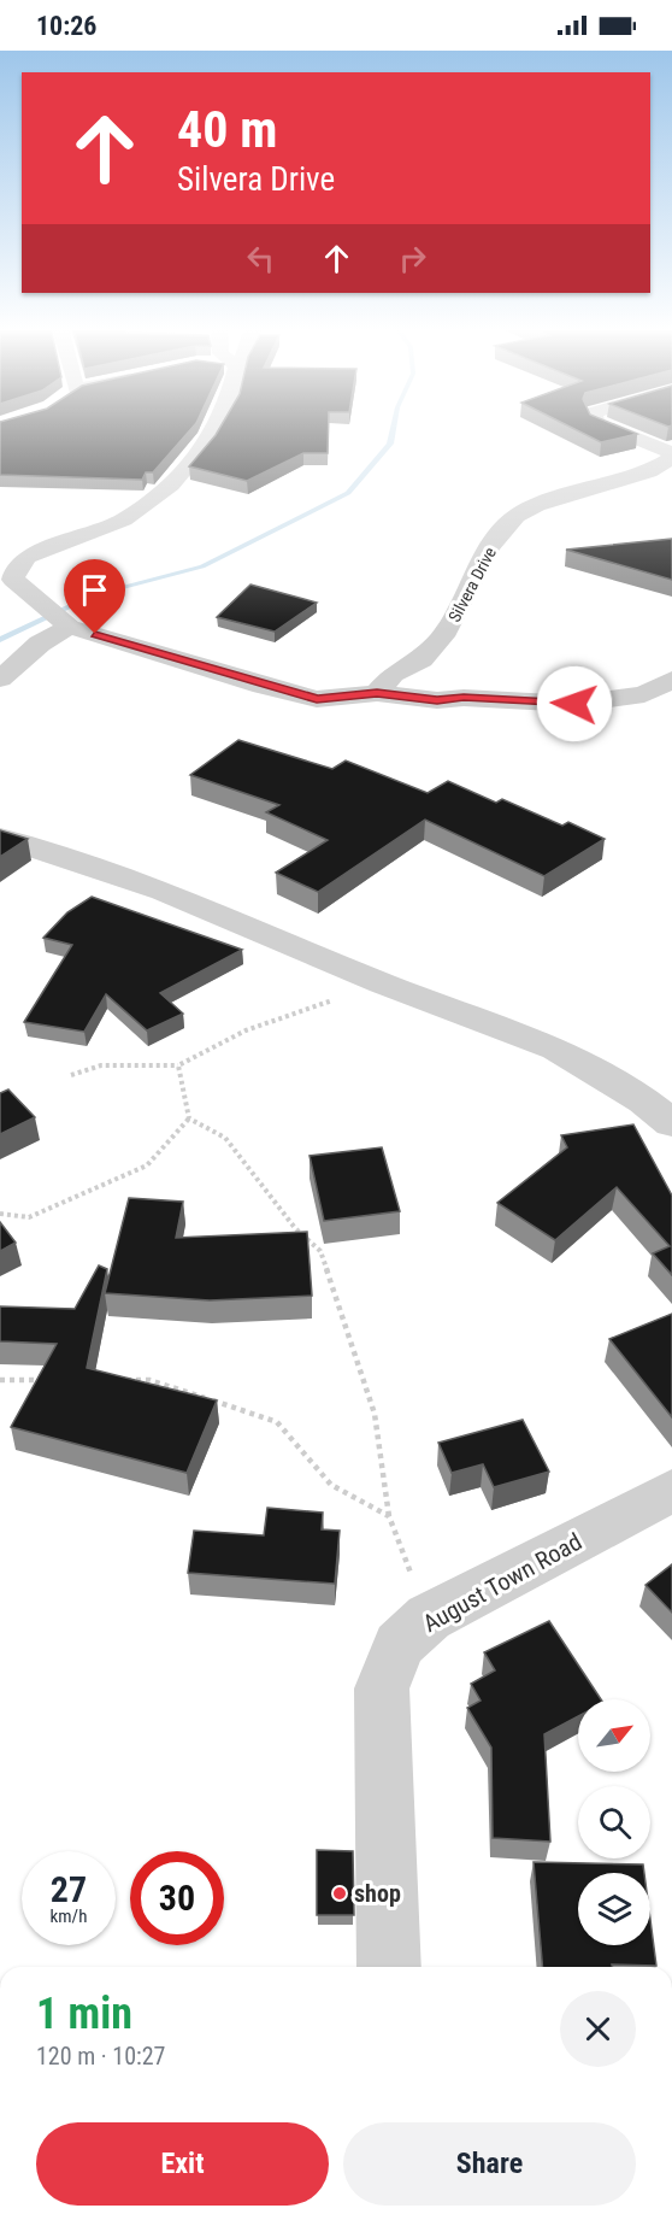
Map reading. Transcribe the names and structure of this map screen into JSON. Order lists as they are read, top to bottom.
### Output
{
  "streets": {
    "street": ["Silvera Drive", "August Town Road"]
  },
  "places": ["shop"],
  "north": "top right",
  "page": {
    "status": "10:26",
    "turn": ["40 m", "Silvera Drive"],
    "speed": "27 km/h",
    "limit": "30",
    "heading": ["1 min", "120 m · 10:27"],
    "buttons": ["Exit", "Share"]
  }
}
